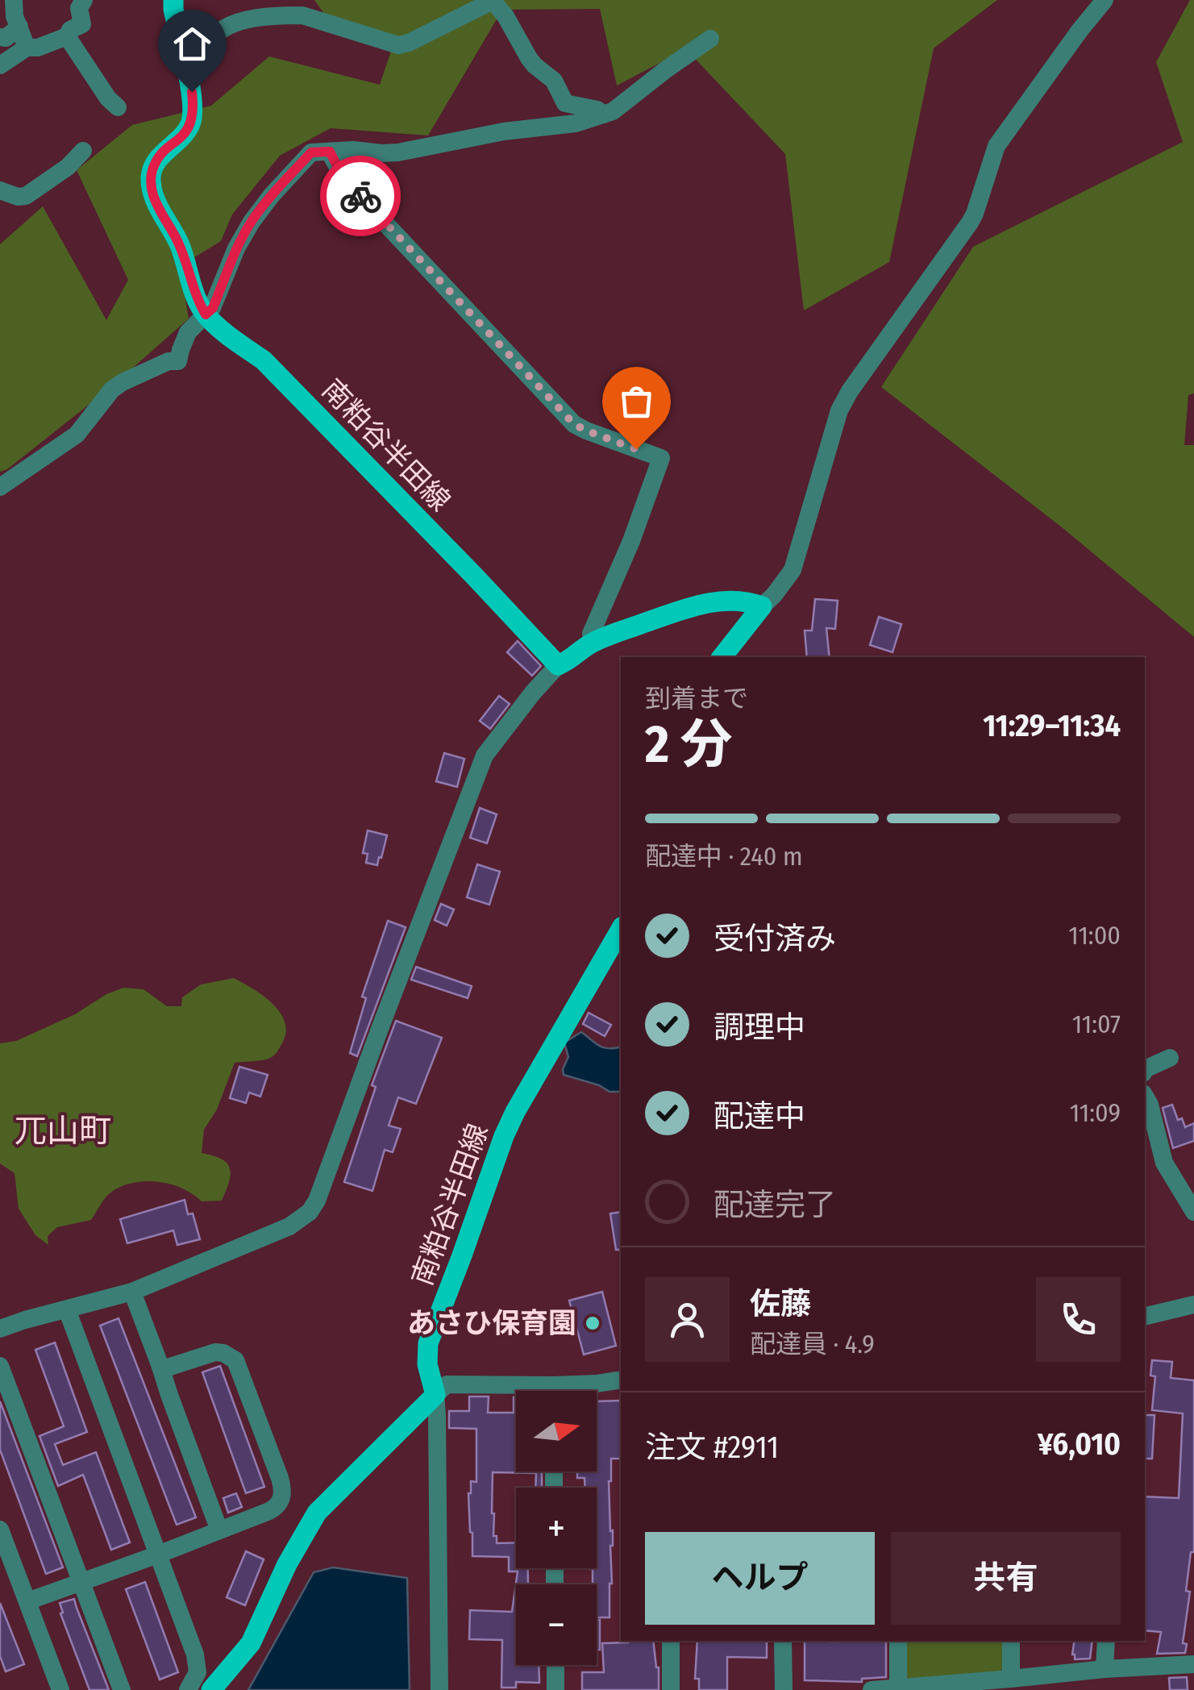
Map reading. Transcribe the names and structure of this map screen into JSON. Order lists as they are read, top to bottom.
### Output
{
  "streets": {
    "main road": ["南粕谷半田線"]
  },
  "districts": ["兀山町"],
  "places": ["あさひ保育園"],
  "north": "right",
  "page": {
    "heading": ["2 分", "到着まで", "11:29–11:34"],
    "panel": [
      "佐藤",
      "配達員 · 4.9",
      "注文 #2911",
      "¥6,010"
    ],
    "bar": "配達中 · 240 m",
    "list": [
      ["受付済み", "11:00"],
      ["調理中", "11:07"],
      ["配達中", "11:09"],
      "配達完了"
    ],
    "map_buttons": ["+", "−"],
    "buttons": ["ヘルプ", "共有"]
  }
}
